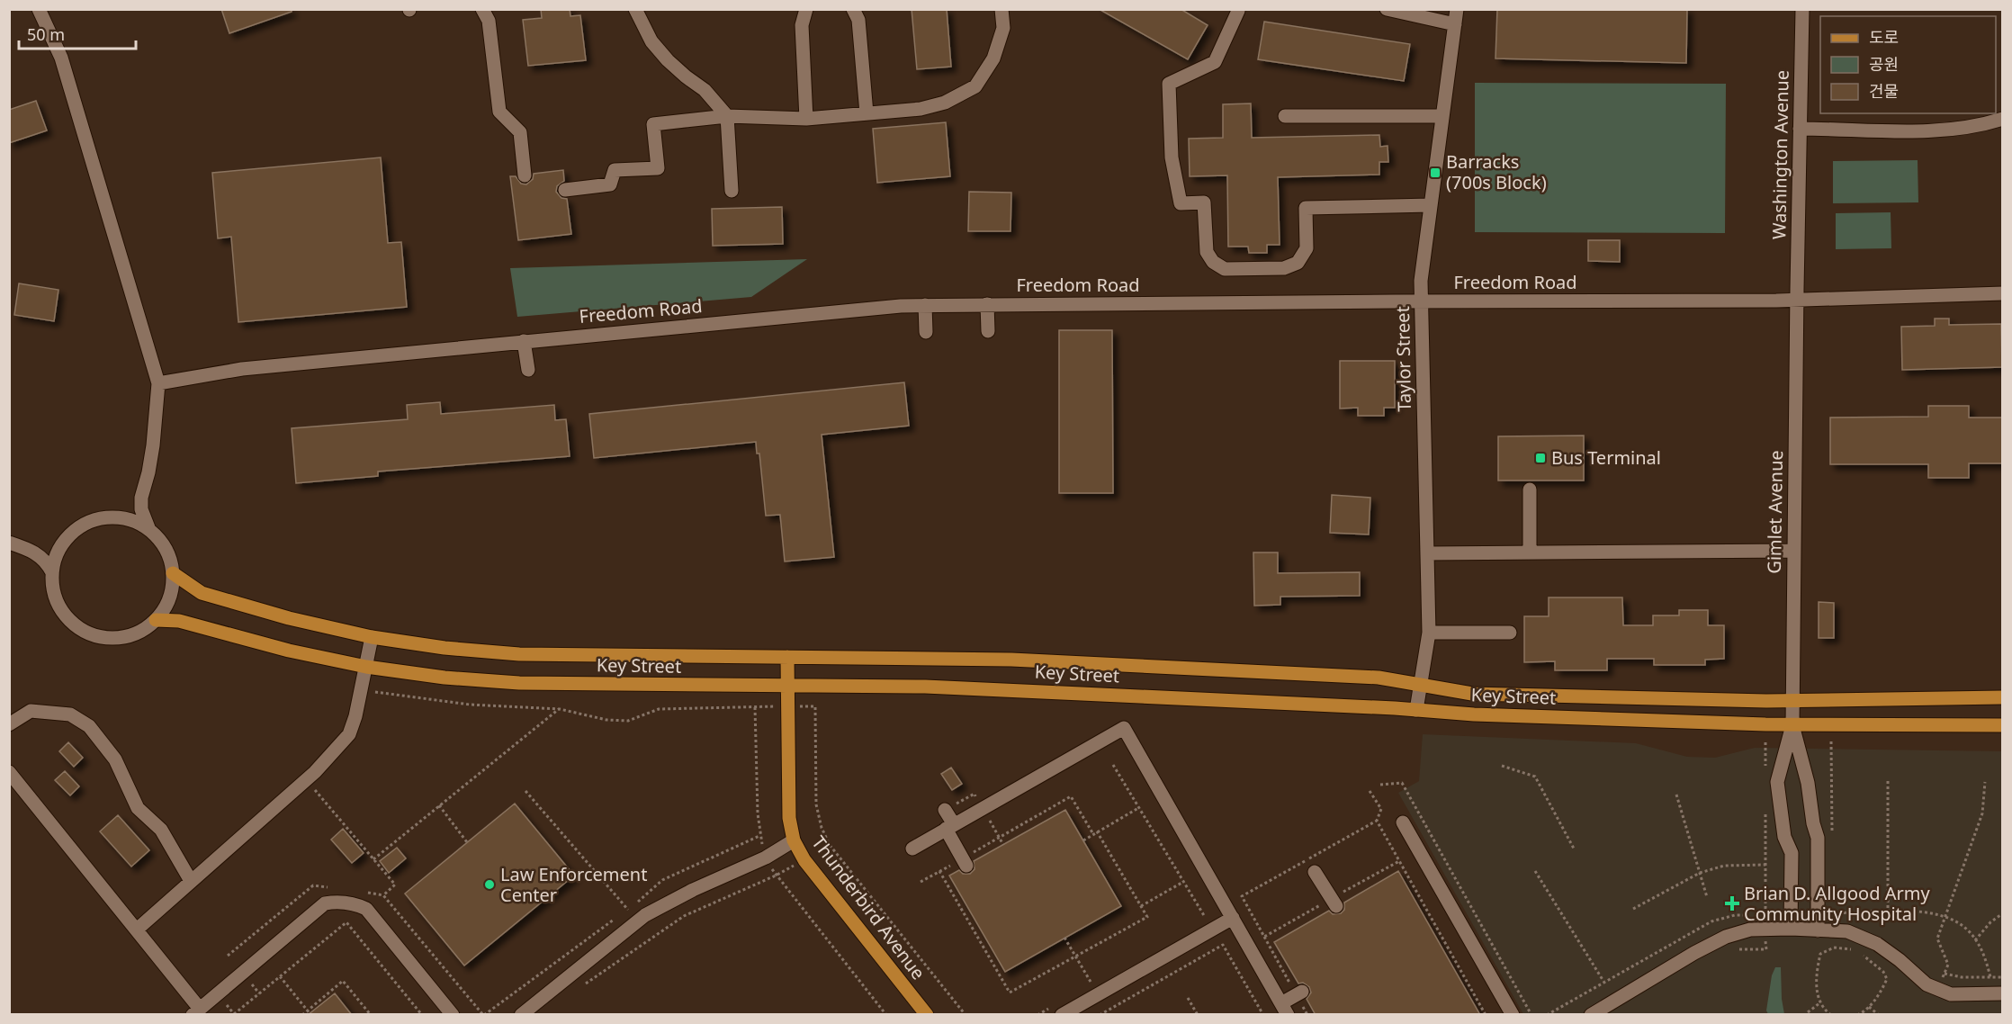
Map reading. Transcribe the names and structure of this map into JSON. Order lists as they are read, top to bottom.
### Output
{
  "streets": {
    "main road": ["Key Street", "Thunderbird Avenue"],
    "street": [
      "Washington Avenue",
      "Freedom Road",
      "Taylor Street",
      "Gimlet Avenue"
    ]
  },
  "crossings": [
    ["Washington Avenue", "Freedom Road"],
    ["Washington Avenue", "Gimlet Avenue"],
    ["Freedom Road", "Taylor Street"],
    ["Freedom Road", "Gimlet Avenue"],
    ["Taylor Street", "Key Street"],
    ["Gimlet Avenue", "Key Street"],
    ["Key Street", "Thunderbird Avenue"]
  ],
  "places": {
    "transit": ["Barracks (700s Block)", "Bus Terminal"],
    "other": ["Law Enforcement Center"],
    "health": ["Brian D. Allgood Army Community Hospital"]
  },
  "legend": ["도로", "공원", "건물"],
  "scale_bar": "50 m"
}
